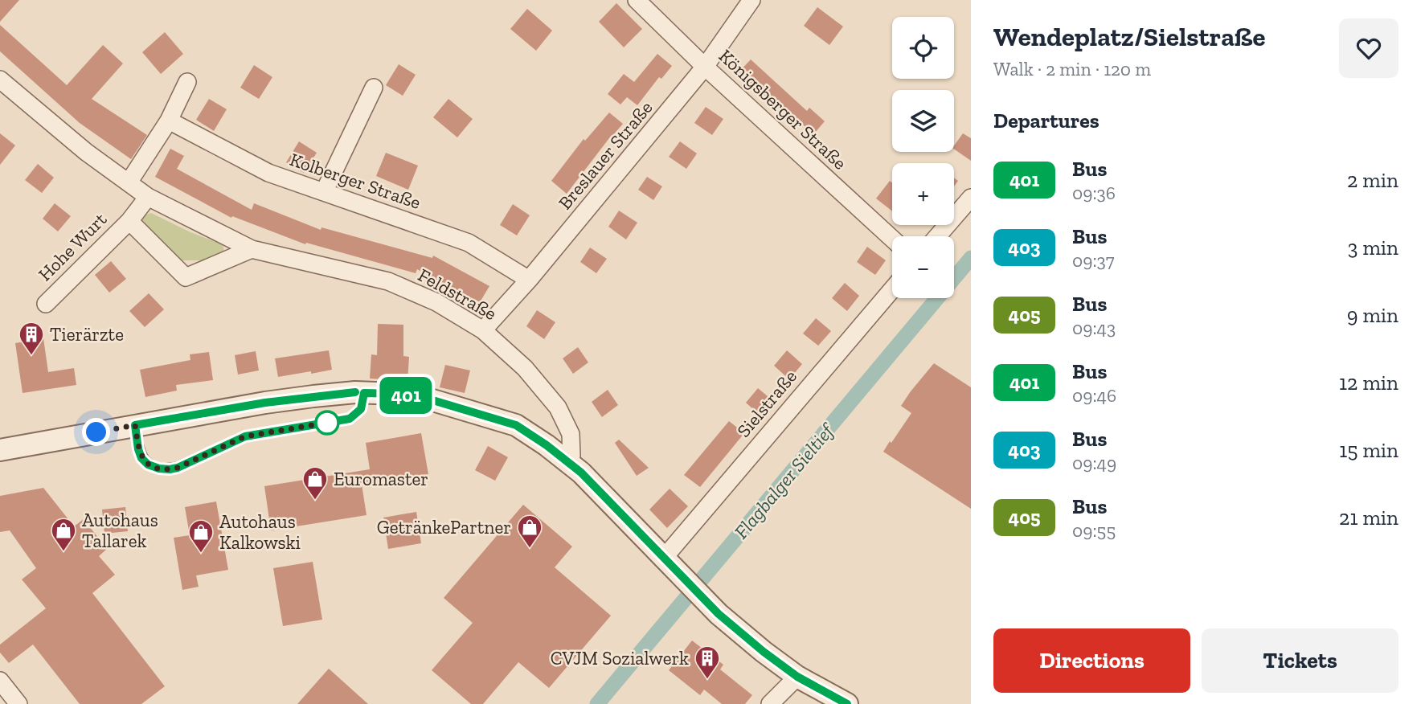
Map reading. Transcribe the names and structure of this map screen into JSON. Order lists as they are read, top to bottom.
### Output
{
  "streets": {
    "street": [
      "Königsberger Straße",
      "Breslauer Straße",
      "Kolberger Straße",
      "Hohe Wurt",
      "Feldstraße",
      "Sielstraße"
    ]
  },
  "crossings": [
    ["Königsberger Straße", "Breslauer Straße"],
    ["Breslauer Straße", "Kolberger Straße"],
    ["Breslauer Straße", "Feldstraße"]
  ],
  "water": ["Flagbalger Sieltief"],
  "places": {
    "building": ["Tierärzte", "CVJM Sozialwerk"],
    "shop": [
      "Euromaster",
      "GetränkePartner",
      "Autohaus Tallarek",
      "Autohaus Kalkowski"
    ]
  },
  "lines": ["bus line 401"],
  "page": {
    "on_map": "401",
    "heading": [
      ["Wendeplatz/Sielstraße", "Walk · 2 min · 120 m"],
      "Departures"
    ],
    "map_buttons": ["+", "−"],
    "list": [
      {
        "mark": "401",
        "name": "Bus",
        "note": "09:36",
        "value": "2 min"
      },
      {
        "mark": "403",
        "name": "Bus",
        "note": "09:37",
        "value": "3 min"
      },
      {
        "mark": "405",
        "name": "Bus",
        "note": "09:43",
        "value": "9 min"
      },
      {
        "mark": "401",
        "name": "Bus",
        "note": "09:46",
        "value": "12 min"
      },
      {
        "mark": "403",
        "name": "Bus",
        "note": "09:49",
        "value": "15 min"
      },
      {
        "mark": "405",
        "name": "Bus",
        "note": "09:55",
        "value": "21 min"
      }
    ],
    "buttons": ["Directions", "Tickets"]
  }
}
